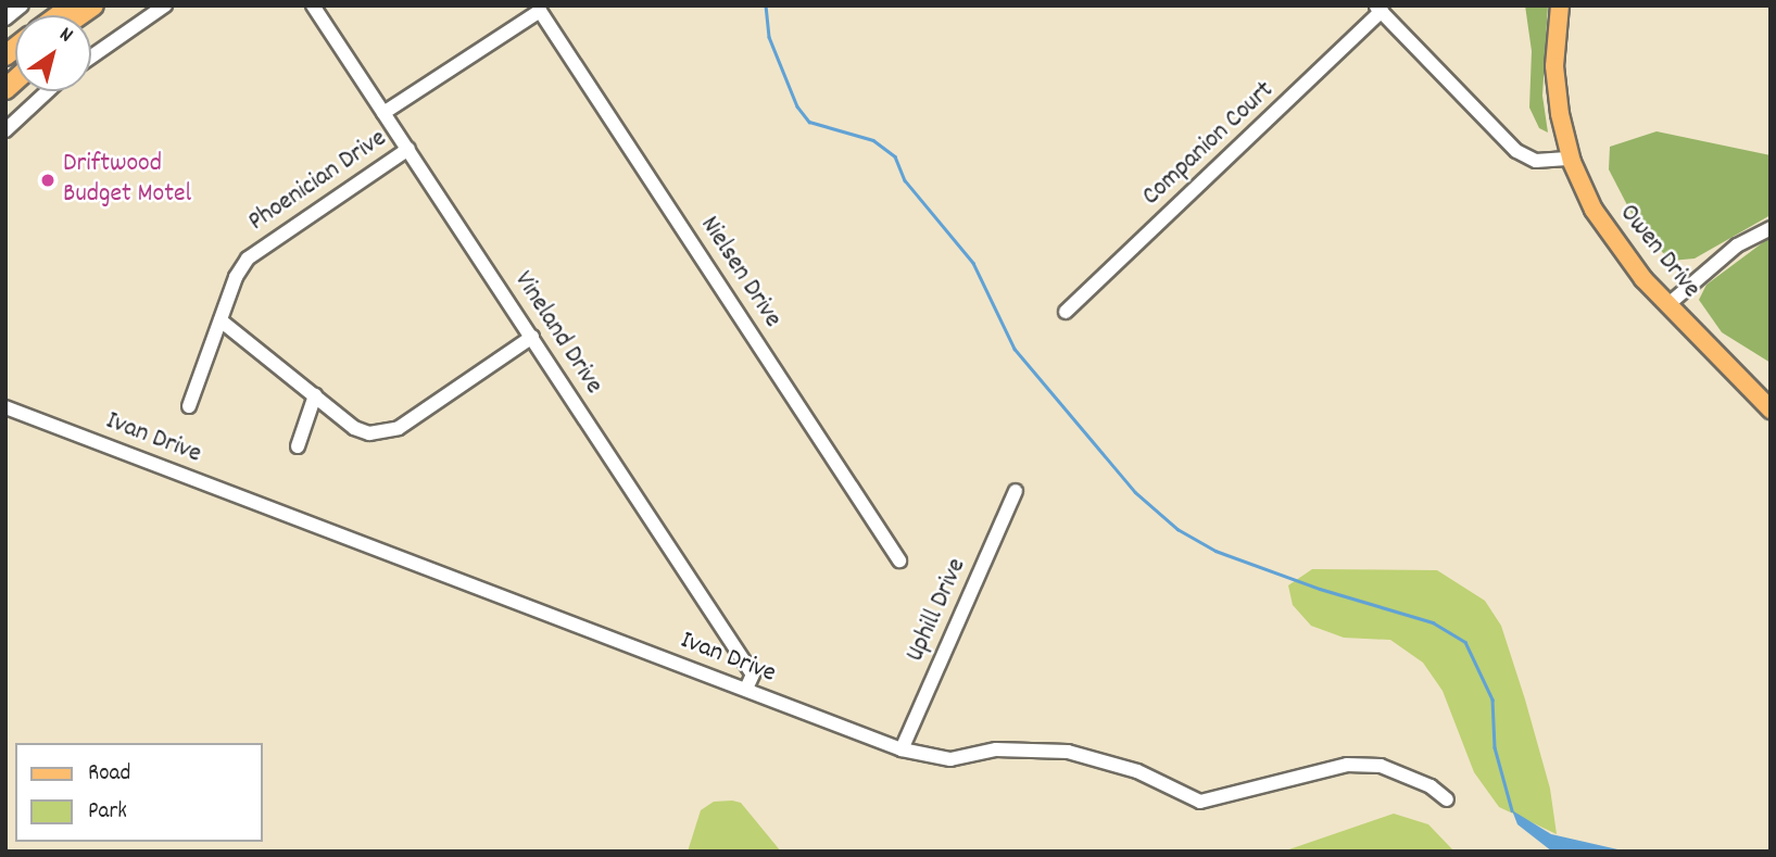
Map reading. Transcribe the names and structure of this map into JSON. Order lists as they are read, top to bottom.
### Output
{
  "streets": {
    "main road": ["Owen Drive"],
    "street": [
      "Companion Court",
      "Phoenician Drive",
      "Nielsen Drive",
      "Vineland Drive",
      "Ivan Drive",
      "Uphill Drive"
    ]
  },
  "crossings": [
    ["Phoenician Drive", "Vineland Drive"],
    ["Nielsen Drive", "Vineland Drive"],
    ["Vineland Drive", "Ivan Drive"],
    ["Ivan Drive", "Uphill Drive"]
  ],
  "places": ["Driftwood Budget Motel"],
  "legend": ["Road", "Park"],
  "north": "top right"
}
